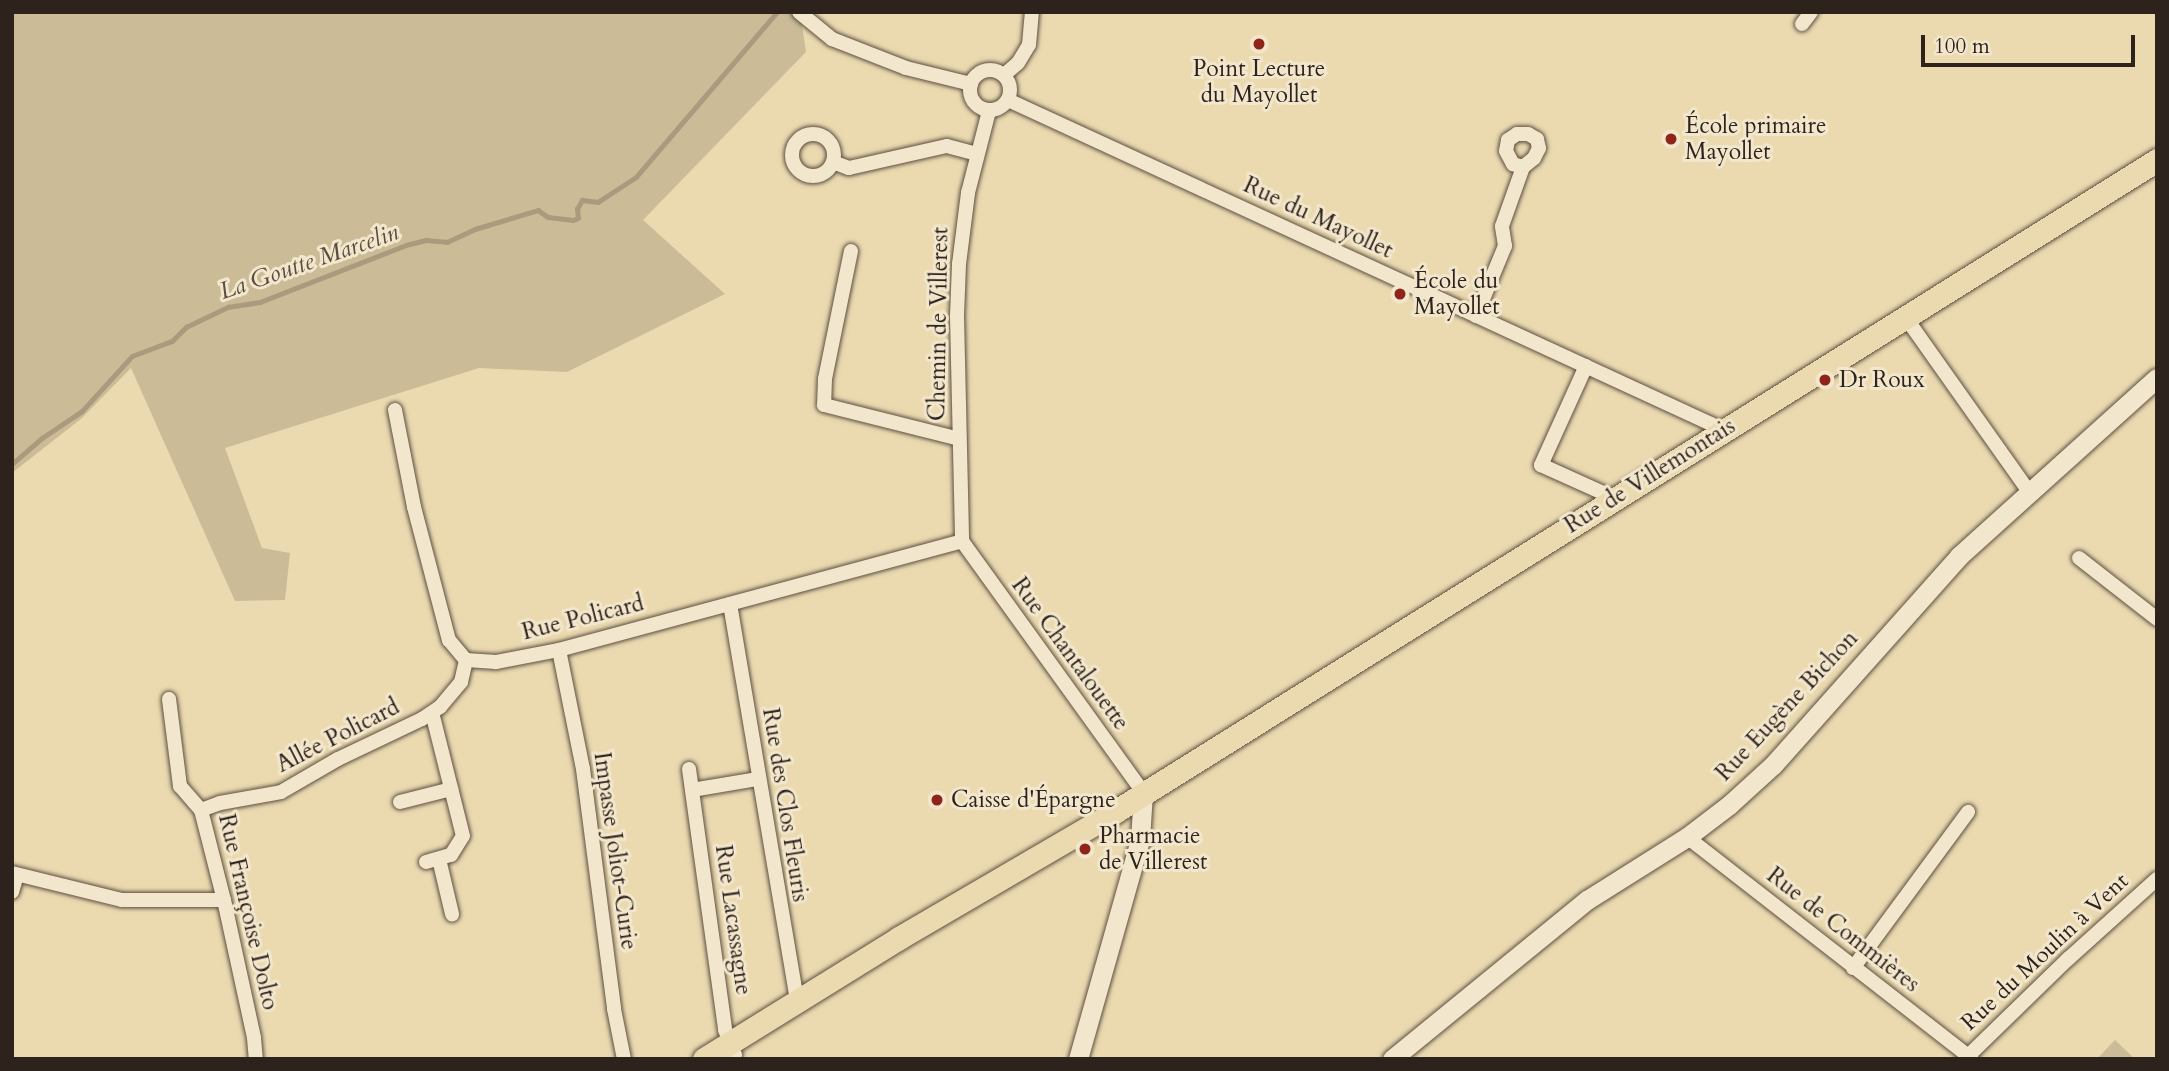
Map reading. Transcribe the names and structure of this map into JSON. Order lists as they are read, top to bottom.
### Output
{
  "streets": {
    "main road": ["Rue de Villemontais"],
    "street": [
      "Rue du Mayollet",
      "Chemin de Villerest",
      "Rue Policard",
      "Rue Chantalouette",
      "Rue Eugène Bichon",
      "Allée Policard",
      "Rue des Clos Fleuris",
      "Impasse Joliot-Curie",
      "Rue Françoise Dolto",
      "Rue Lacassagne",
      "Rue de Commières",
      "Rue du Moulin à Vent"
    ]
  },
  "crossings": [
    ["Rue du Mayollet", "Chemin de Villerest"],
    ["Rue du Mayollet", "Rue de Villemontais"],
    ["Chemin de Villerest", "Rue Policard"],
    ["Chemin de Villerest", "Rue Chantalouette"],
    ["Rue de Villemontais", "Rue Chantalouette"],
    ["Rue de Villemontais", "Rue des Clos Fleuris"],
    ["Rue de Villemontais", "Rue Lacassagne"],
    ["Rue Policard", "Rue Chantalouette"],
    ["Rue Policard", "Allée Policard"],
    ["Rue Policard", "Rue des Clos Fleuris"],
    ["Rue Policard", "Impasse Joliot-Curie"],
    ["Rue Eugène Bichon", "Rue de Commières"],
    ["Allée Policard", "Rue Françoise Dolto"],
    ["Rue de Commières", "Rue du Moulin à Vent"]
  ],
  "water": ["La Goutte Marcelin"],
  "places": [
    "Point Lecture du Mayollet",
    "École primaire Mayollet",
    "École du Mayollet",
    "Dr Roux",
    "Caisse d'Épargne",
    "Pharmacie de Villerest"
  ],
  "scale_bar": "100 m"
}
